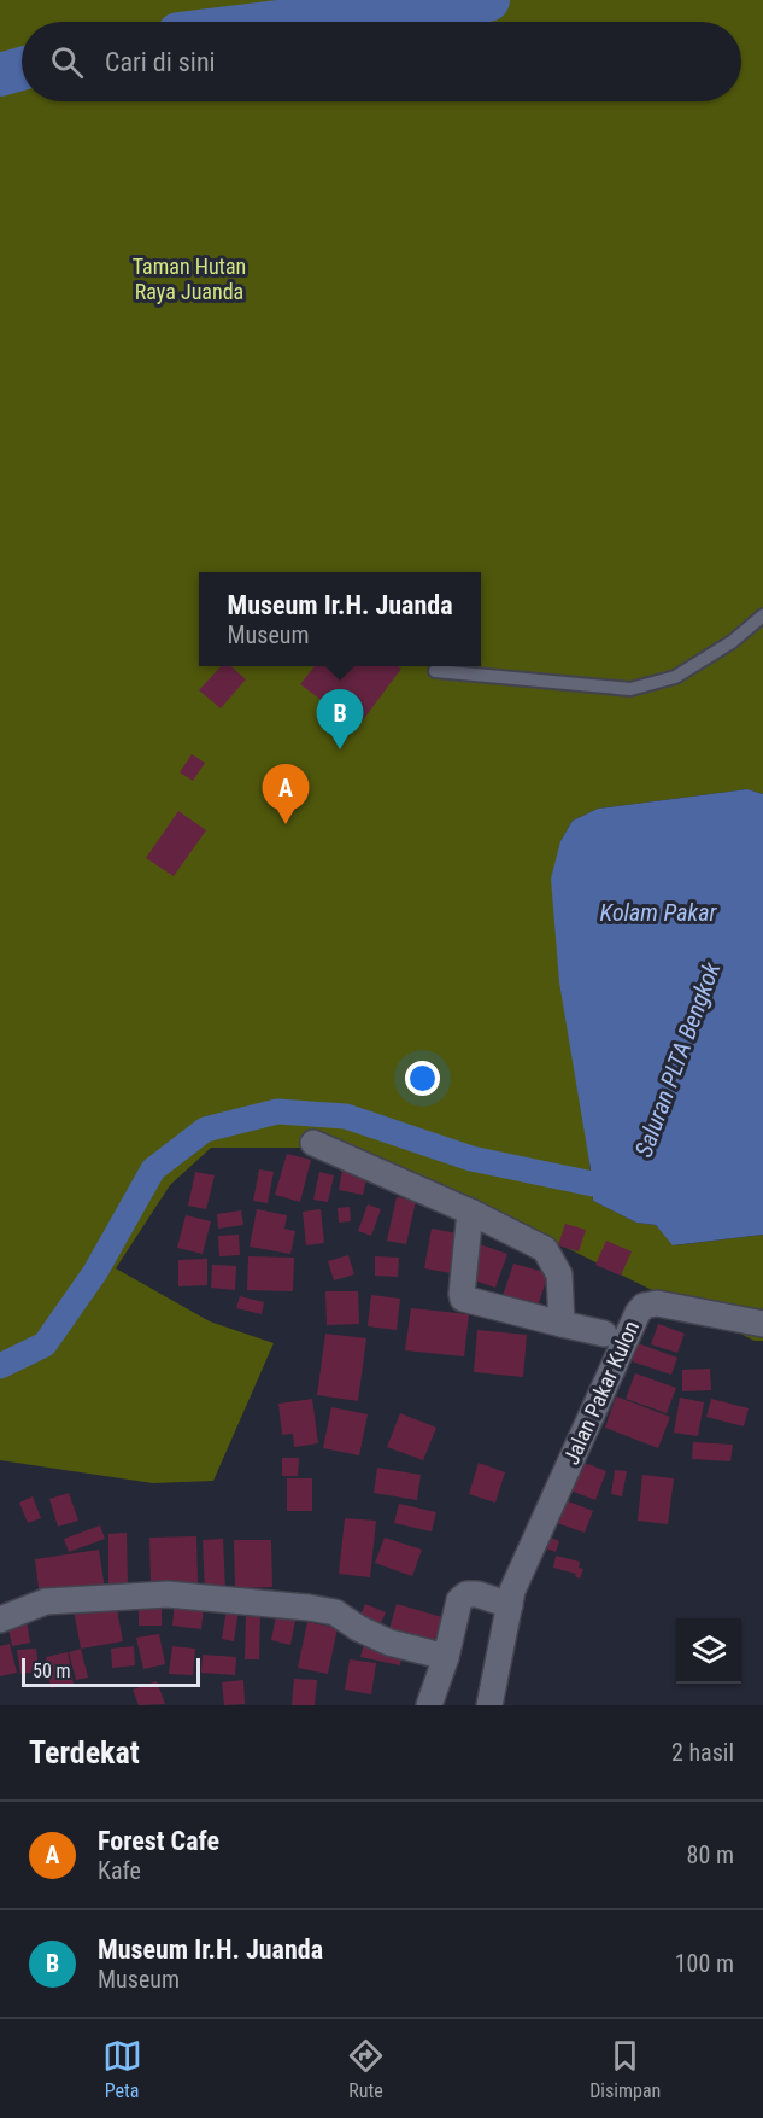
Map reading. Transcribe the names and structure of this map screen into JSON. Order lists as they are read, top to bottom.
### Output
{
  "streets": {
    "street": ["Jalan Pakar Kulon"]
  },
  "water": ["Kolam Pakar", "Saluran PLTA Bengkok"],
  "parks": ["Taman Hutan Raya Juanda"],
  "scale_bar": "50 m",
  "page": {
    "search": "Cari di sini",
    "popup": ["Museum Ir.H. Juanda", "Museum"],
    "pins": ["B", "A"],
    "scale": "50 m",
    "heading": ["Terdekat", "2 hasil"],
    "list": [
      {
        "mark": "A",
        "name": "Forest Cafe",
        "note": "Kafe",
        "value": "80 m"
      },
      {
        "mark": "B",
        "name": "Museum Ir.H. Juanda",
        "note": "Museum",
        "value": "100 m"
      }
    ],
    "nav": ["Peta", "Rute", "Disimpan"]
  }
}
